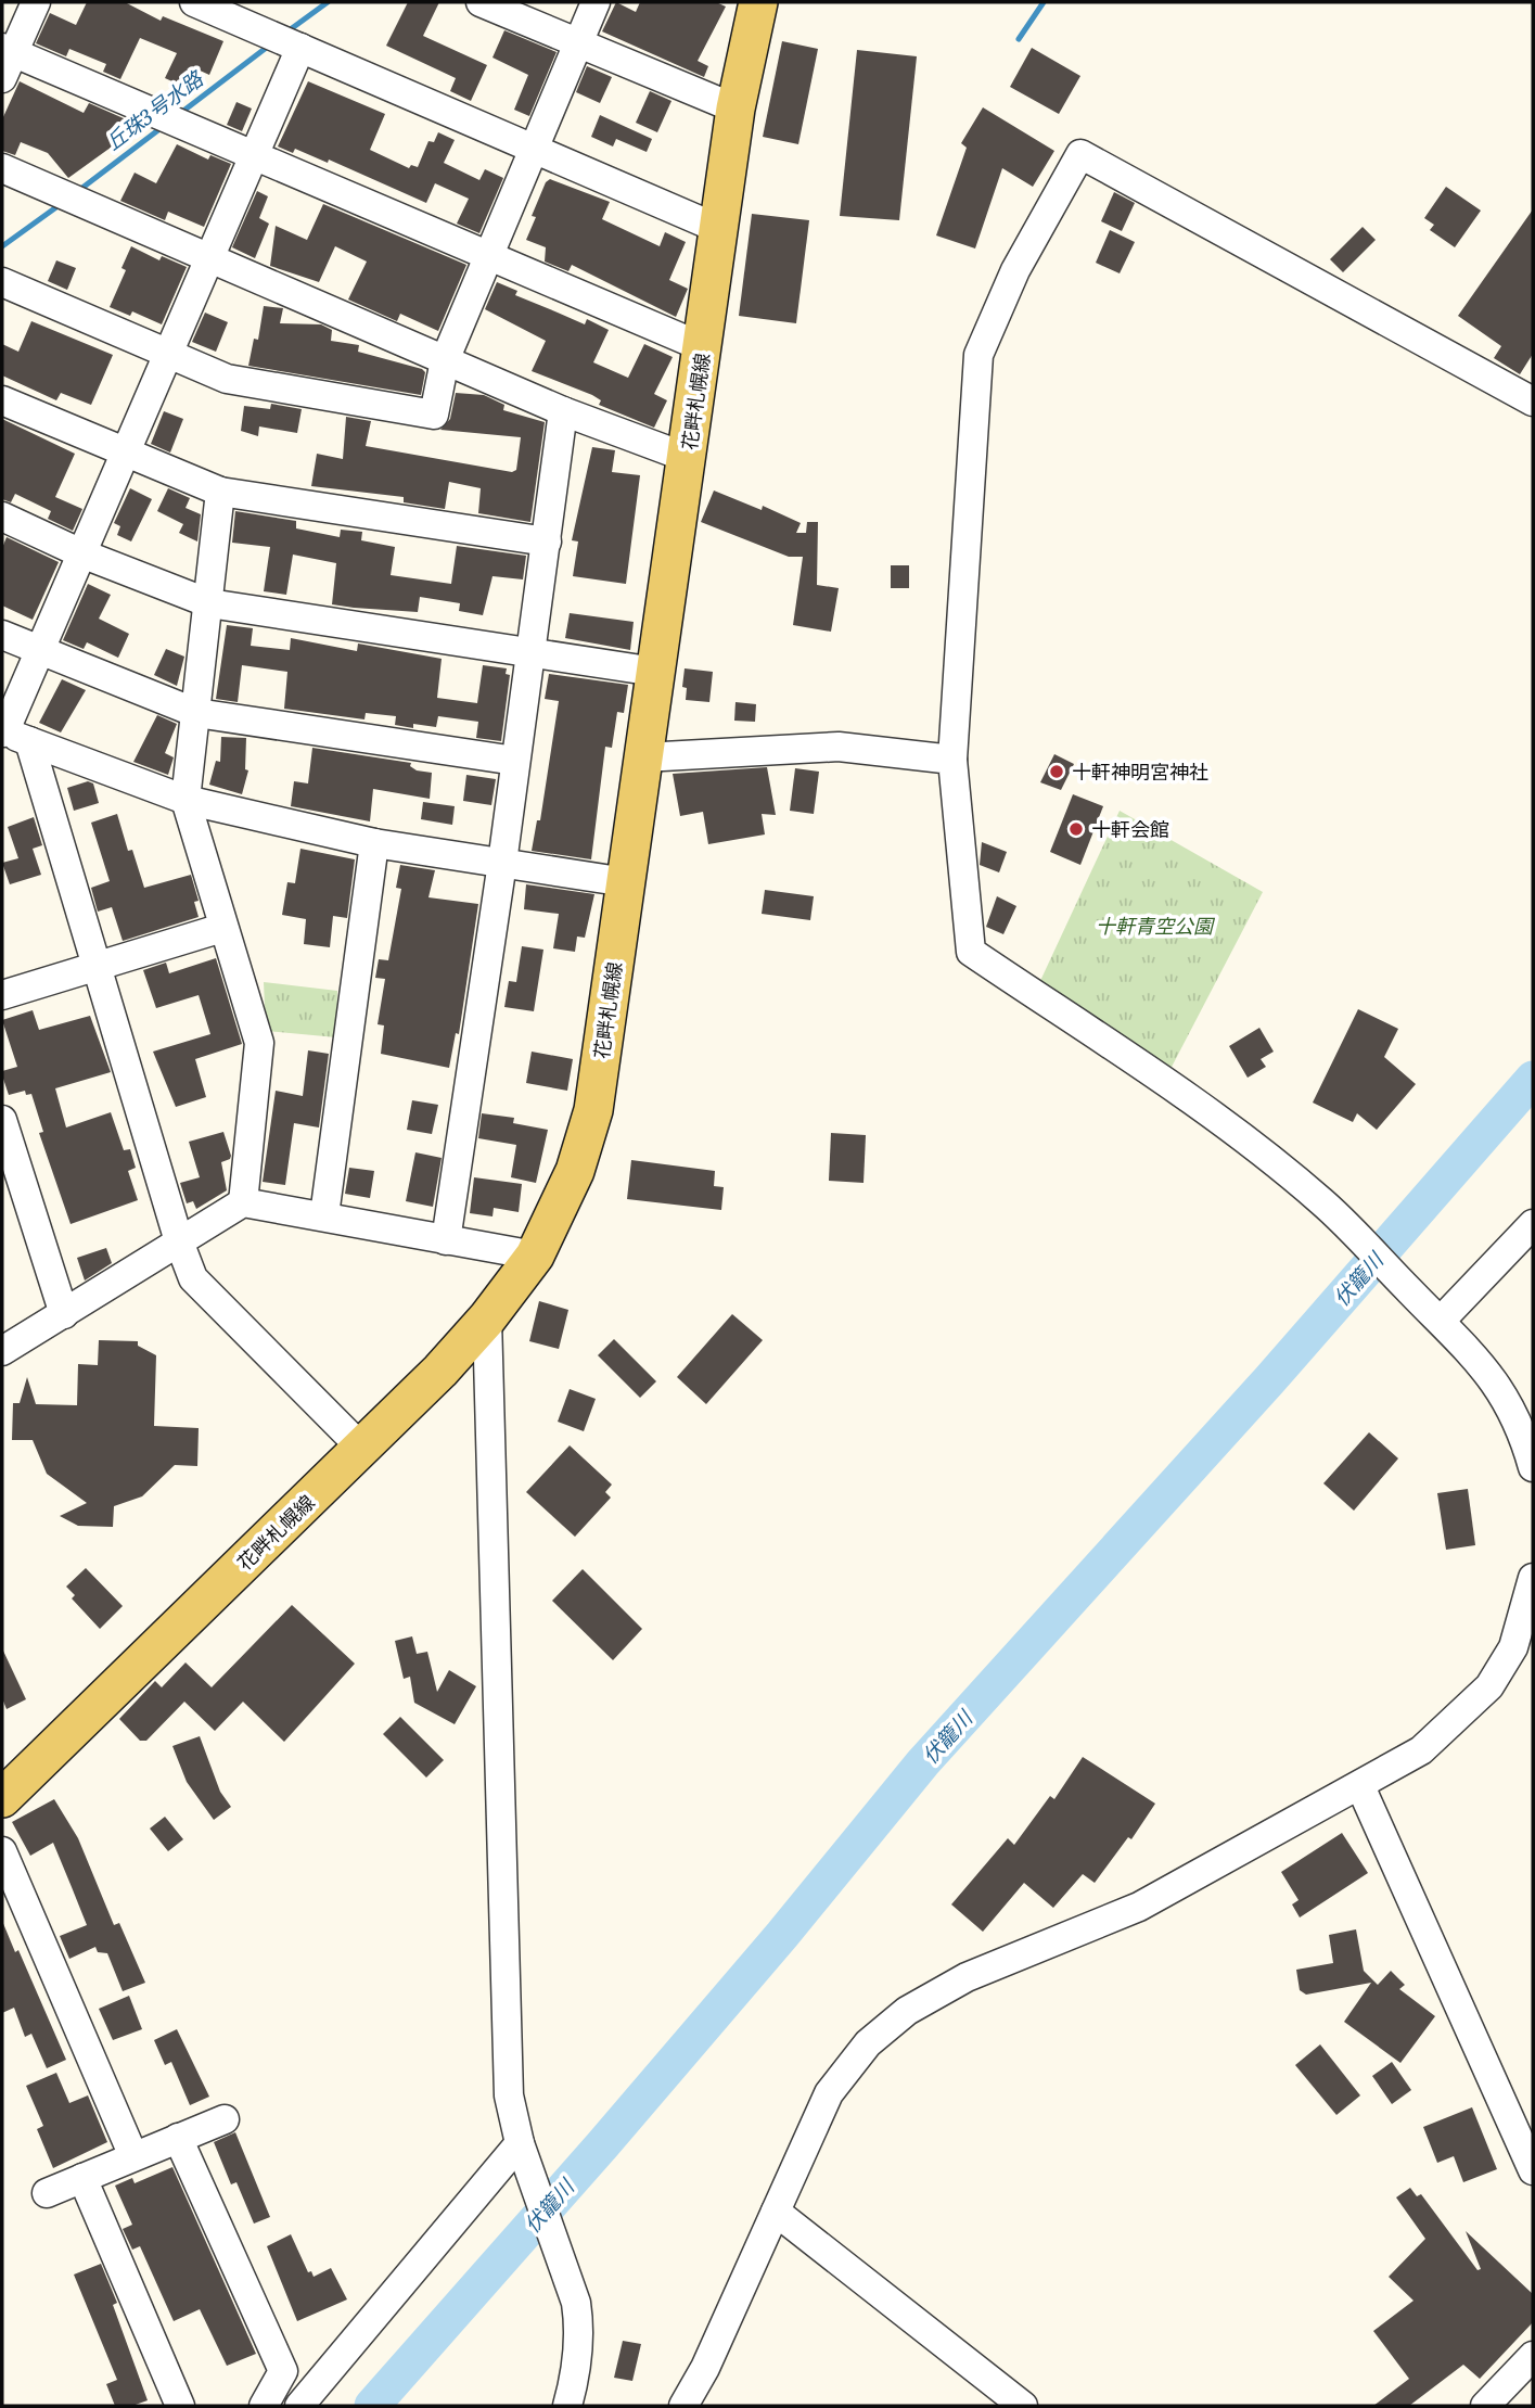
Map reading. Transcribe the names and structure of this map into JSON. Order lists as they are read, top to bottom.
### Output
{
  "streets": {
    "main road": ["花畔札幌線"]
  },
  "water": ["丘珠3号水路", "伏籠川"],
  "parks": ["十軒青空公園"],
  "places": ["十軒神明宮神社", "十軒会館"]
}
